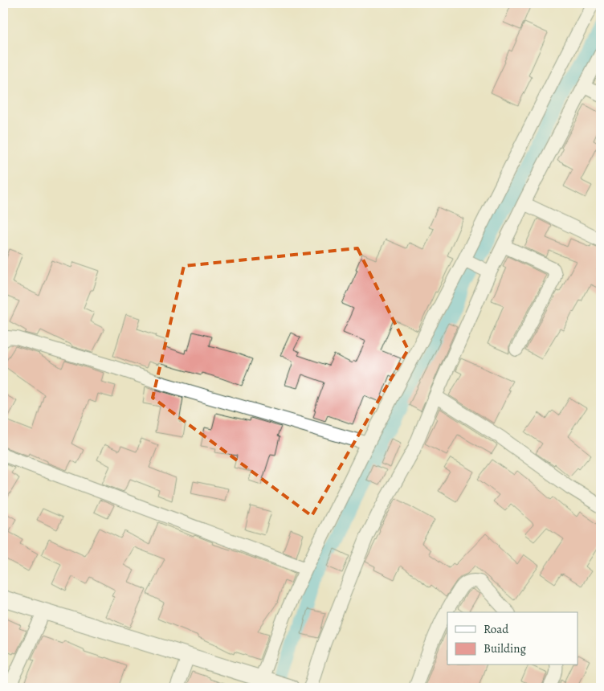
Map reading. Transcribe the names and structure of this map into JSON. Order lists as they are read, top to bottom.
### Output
{
  "legend": ["Road", "Building"]
}
